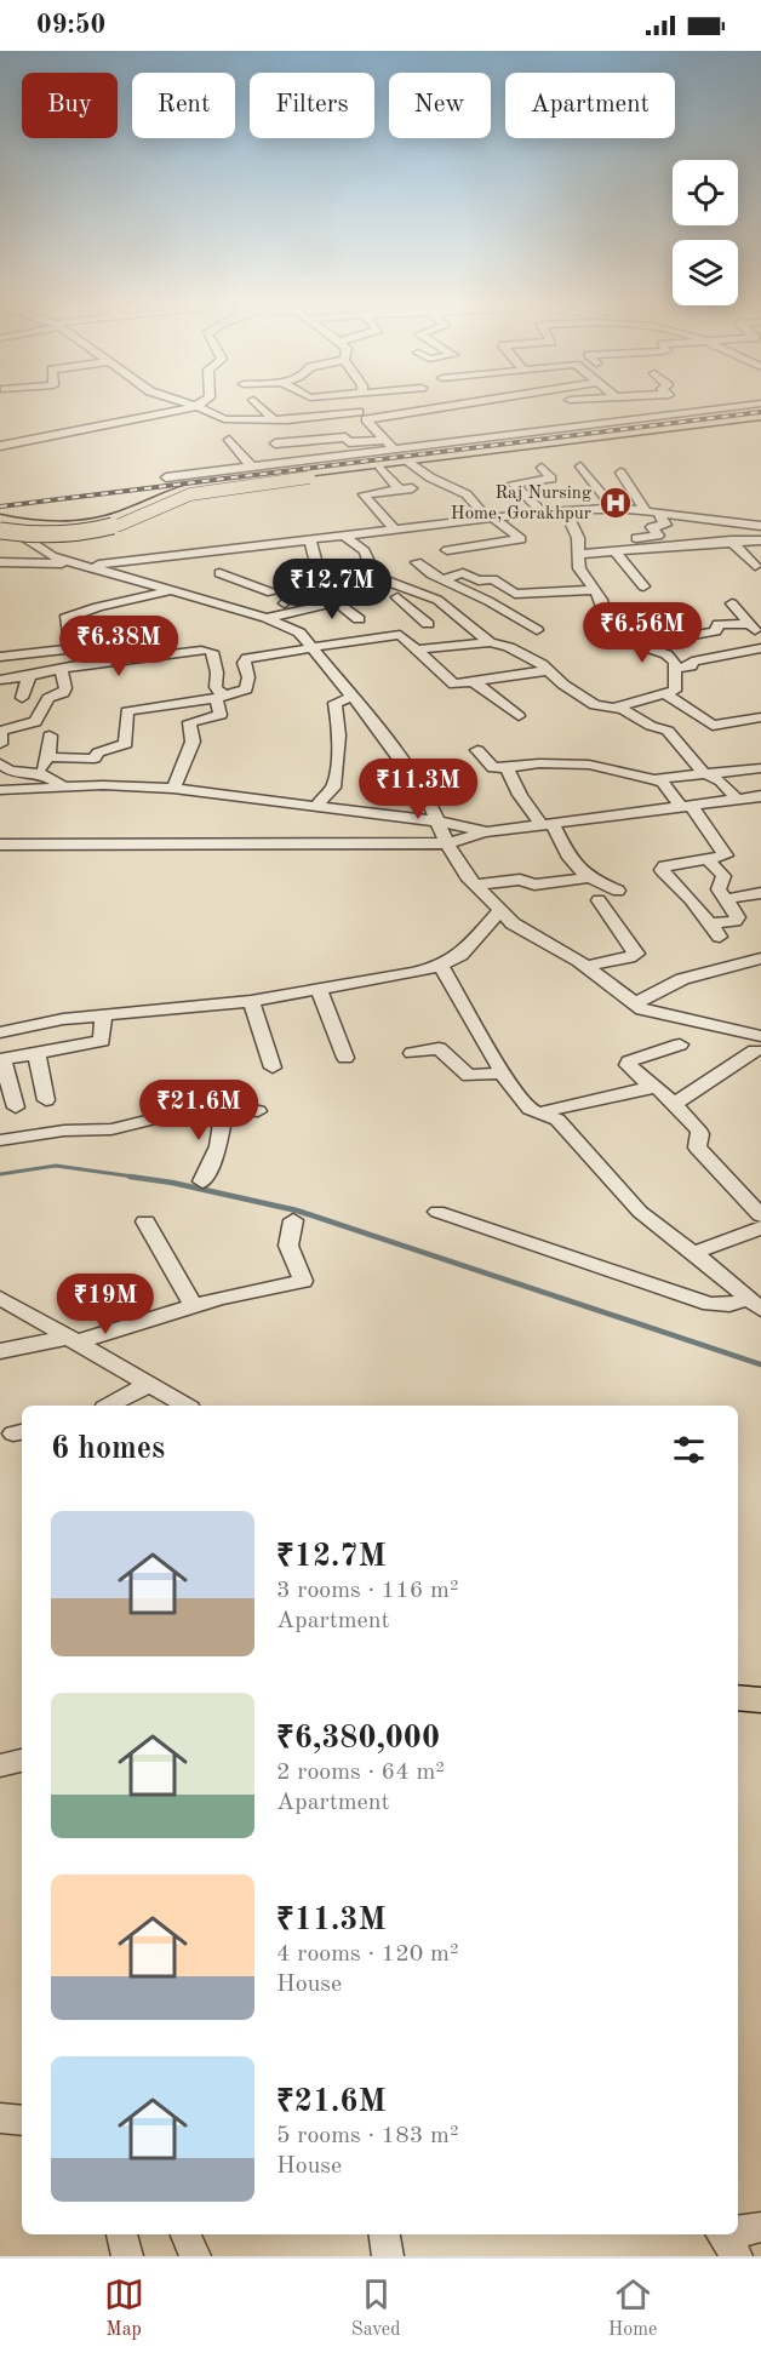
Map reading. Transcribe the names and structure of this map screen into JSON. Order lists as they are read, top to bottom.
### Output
{
  "places": {
    "hospital": ["Raj Nursing Home, Gorakhpur"]
  },
  "page": {
    "status": "09:50",
    "chip": [
      "Buy",
      "Rent",
      "Filters",
      "New",
      "Apartment"
    ],
    "price": [
      "₹12.7M",
      "₹6.56M",
      "₹6.38M",
      "₹11.3M",
      "₹21.6M",
      "₹19M"
    ],
    "heading": "6 homes",
    "list": [
      {
        "name": "₹12.7M",
        "note": "3 rooms · 116 m² · Apartment"
      },
      {
        "name": "₹6,380,000",
        "note": "2 rooms · 64 m² · Apartment"
      },
      {
        "name": "₹11.3M",
        "note": "4 rooms · 120 m² · House"
      },
      {
        "name": "₹21.6M",
        "note": "5 rooms · 183 m² · House"
      }
    ],
    "tabs": ["Map", "Saved", "Home"]
  }
}
